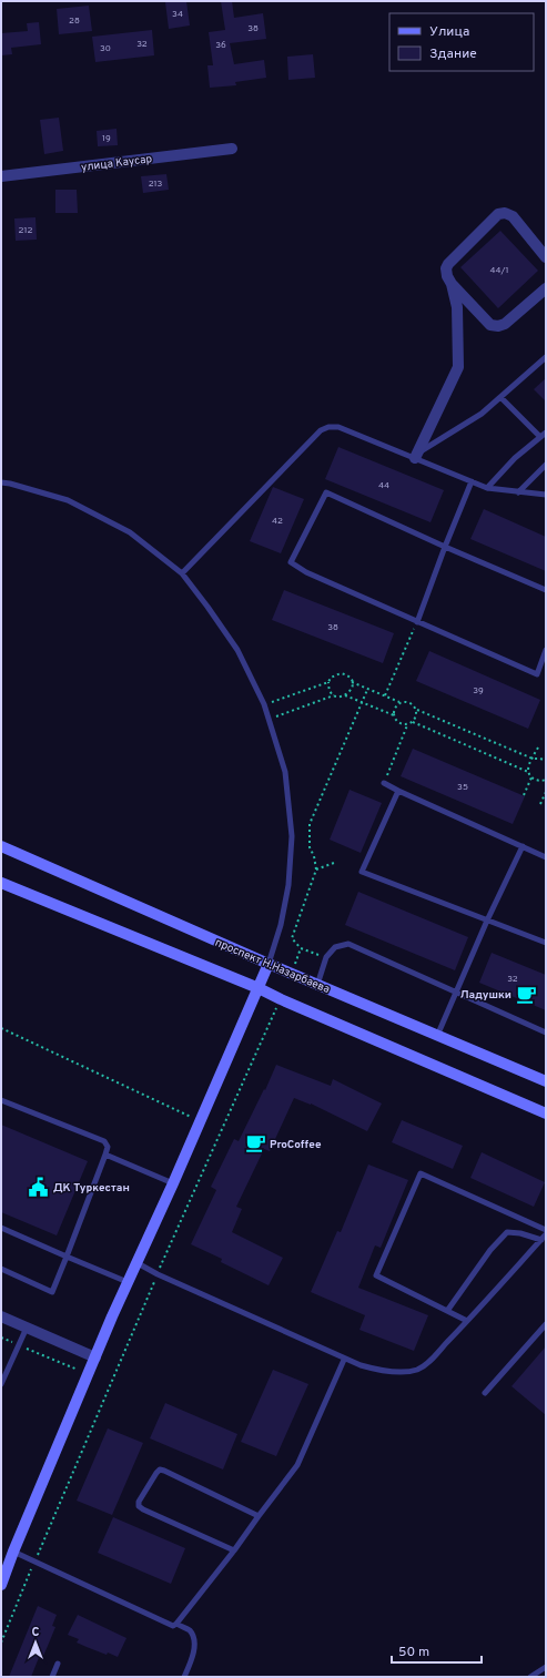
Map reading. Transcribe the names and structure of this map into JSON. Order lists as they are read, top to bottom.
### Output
{
  "streets": {
    "main road": ["проспект Н.Назарбаева"],
    "street": ["улица Каусар"]
  },
  "places": {
    "cafe": ["Ладушки", "ProCoffee"],
    "public building": ["ДК Туркестан"]
  },
  "house_numbers": [
    "34",
    "28",
    "38",
    "32",
    "36",
    "30",
    "19",
    "213",
    "212",
    "44/1",
    "44",
    "42",
    "38",
    "39",
    "35",
    "32"
  ],
  "legend": ["Улица", "Здание"],
  "scale_bar": "50 m",
  "north": "top"
}
